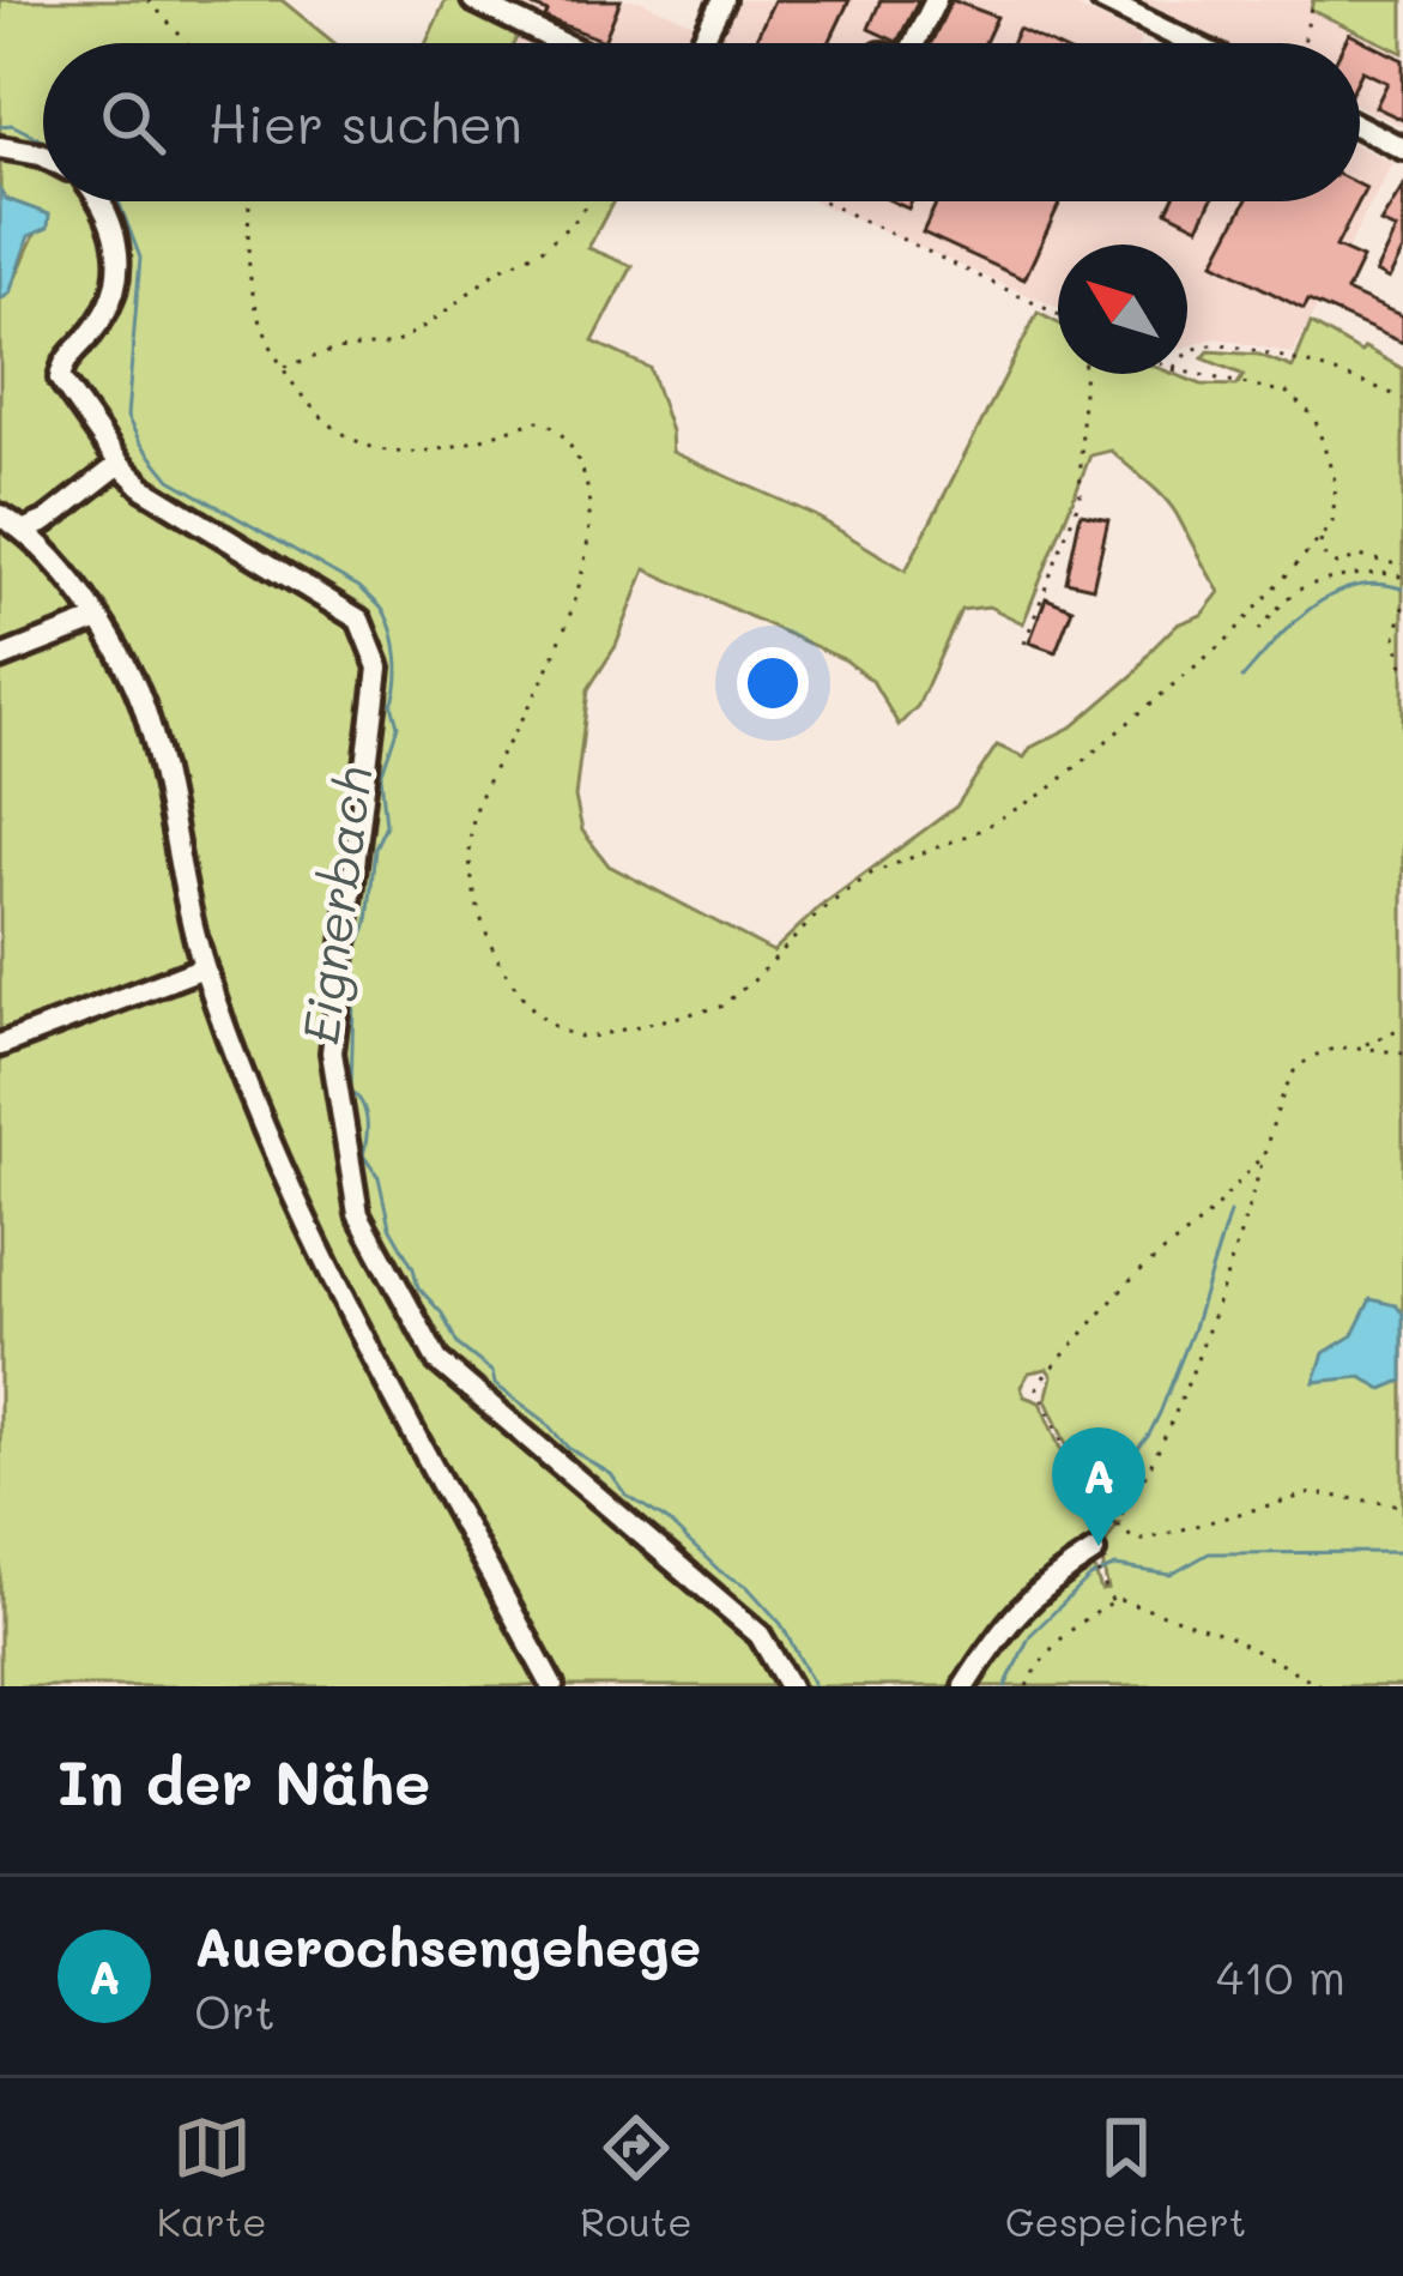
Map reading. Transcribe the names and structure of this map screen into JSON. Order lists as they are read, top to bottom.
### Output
{
  "water": ["Eignerbach"],
  "north": "top left",
  "page": {
    "search": "Hier suchen",
    "pins": "A",
    "heading": "In der Nähe",
    "list": [
      {
        "mark": "A",
        "name": "Auerochsengehege",
        "note": "Ort",
        "value": "410 m"
      }
    ],
    "nav": ["Karte", "Route", "Gespeichert"]
  }
}
